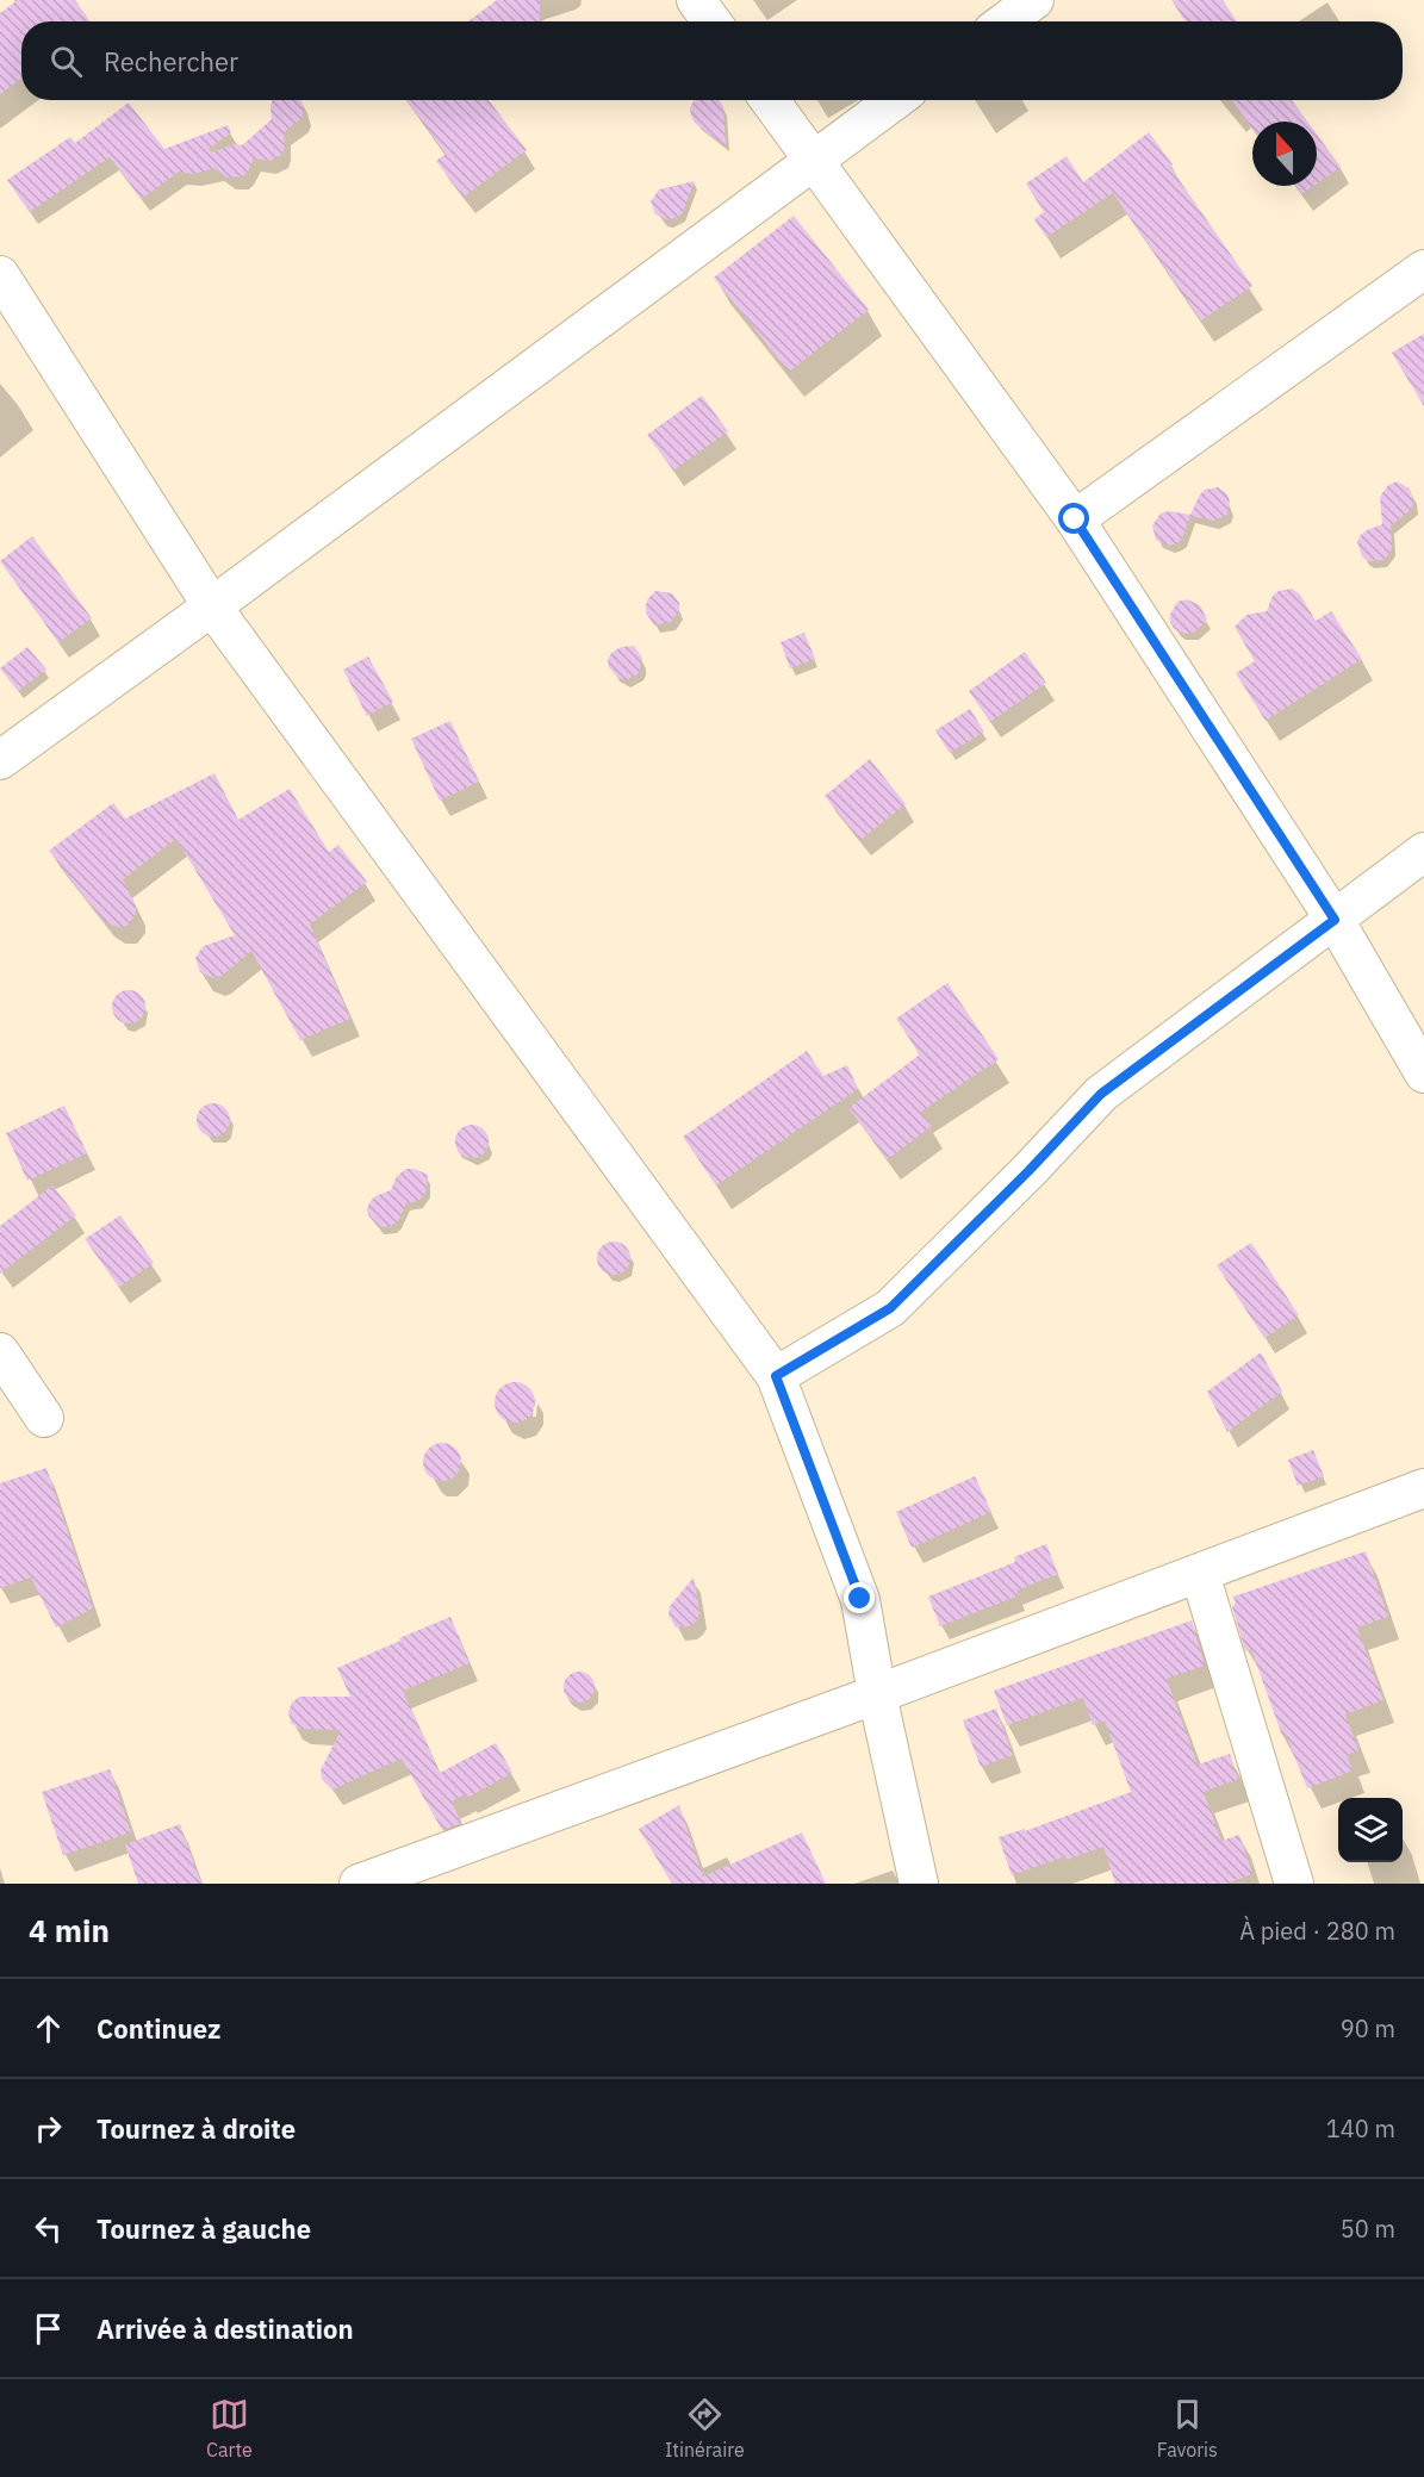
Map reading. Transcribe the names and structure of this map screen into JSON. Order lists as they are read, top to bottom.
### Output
{
  "north": "top",
  "page": {
    "search": "Rechercher",
    "heading": ["4 min", "À pied · 280 m"],
    "list": [
      ["Continuez", "90 m"],
      ["Tournez à droite", "140 m"],
      ["Tournez à gauche", "50 m"],
      "Arrivée à destination"
    ],
    "nav": ["Carte", "Itinéraire", "Favoris"]
  }
}
